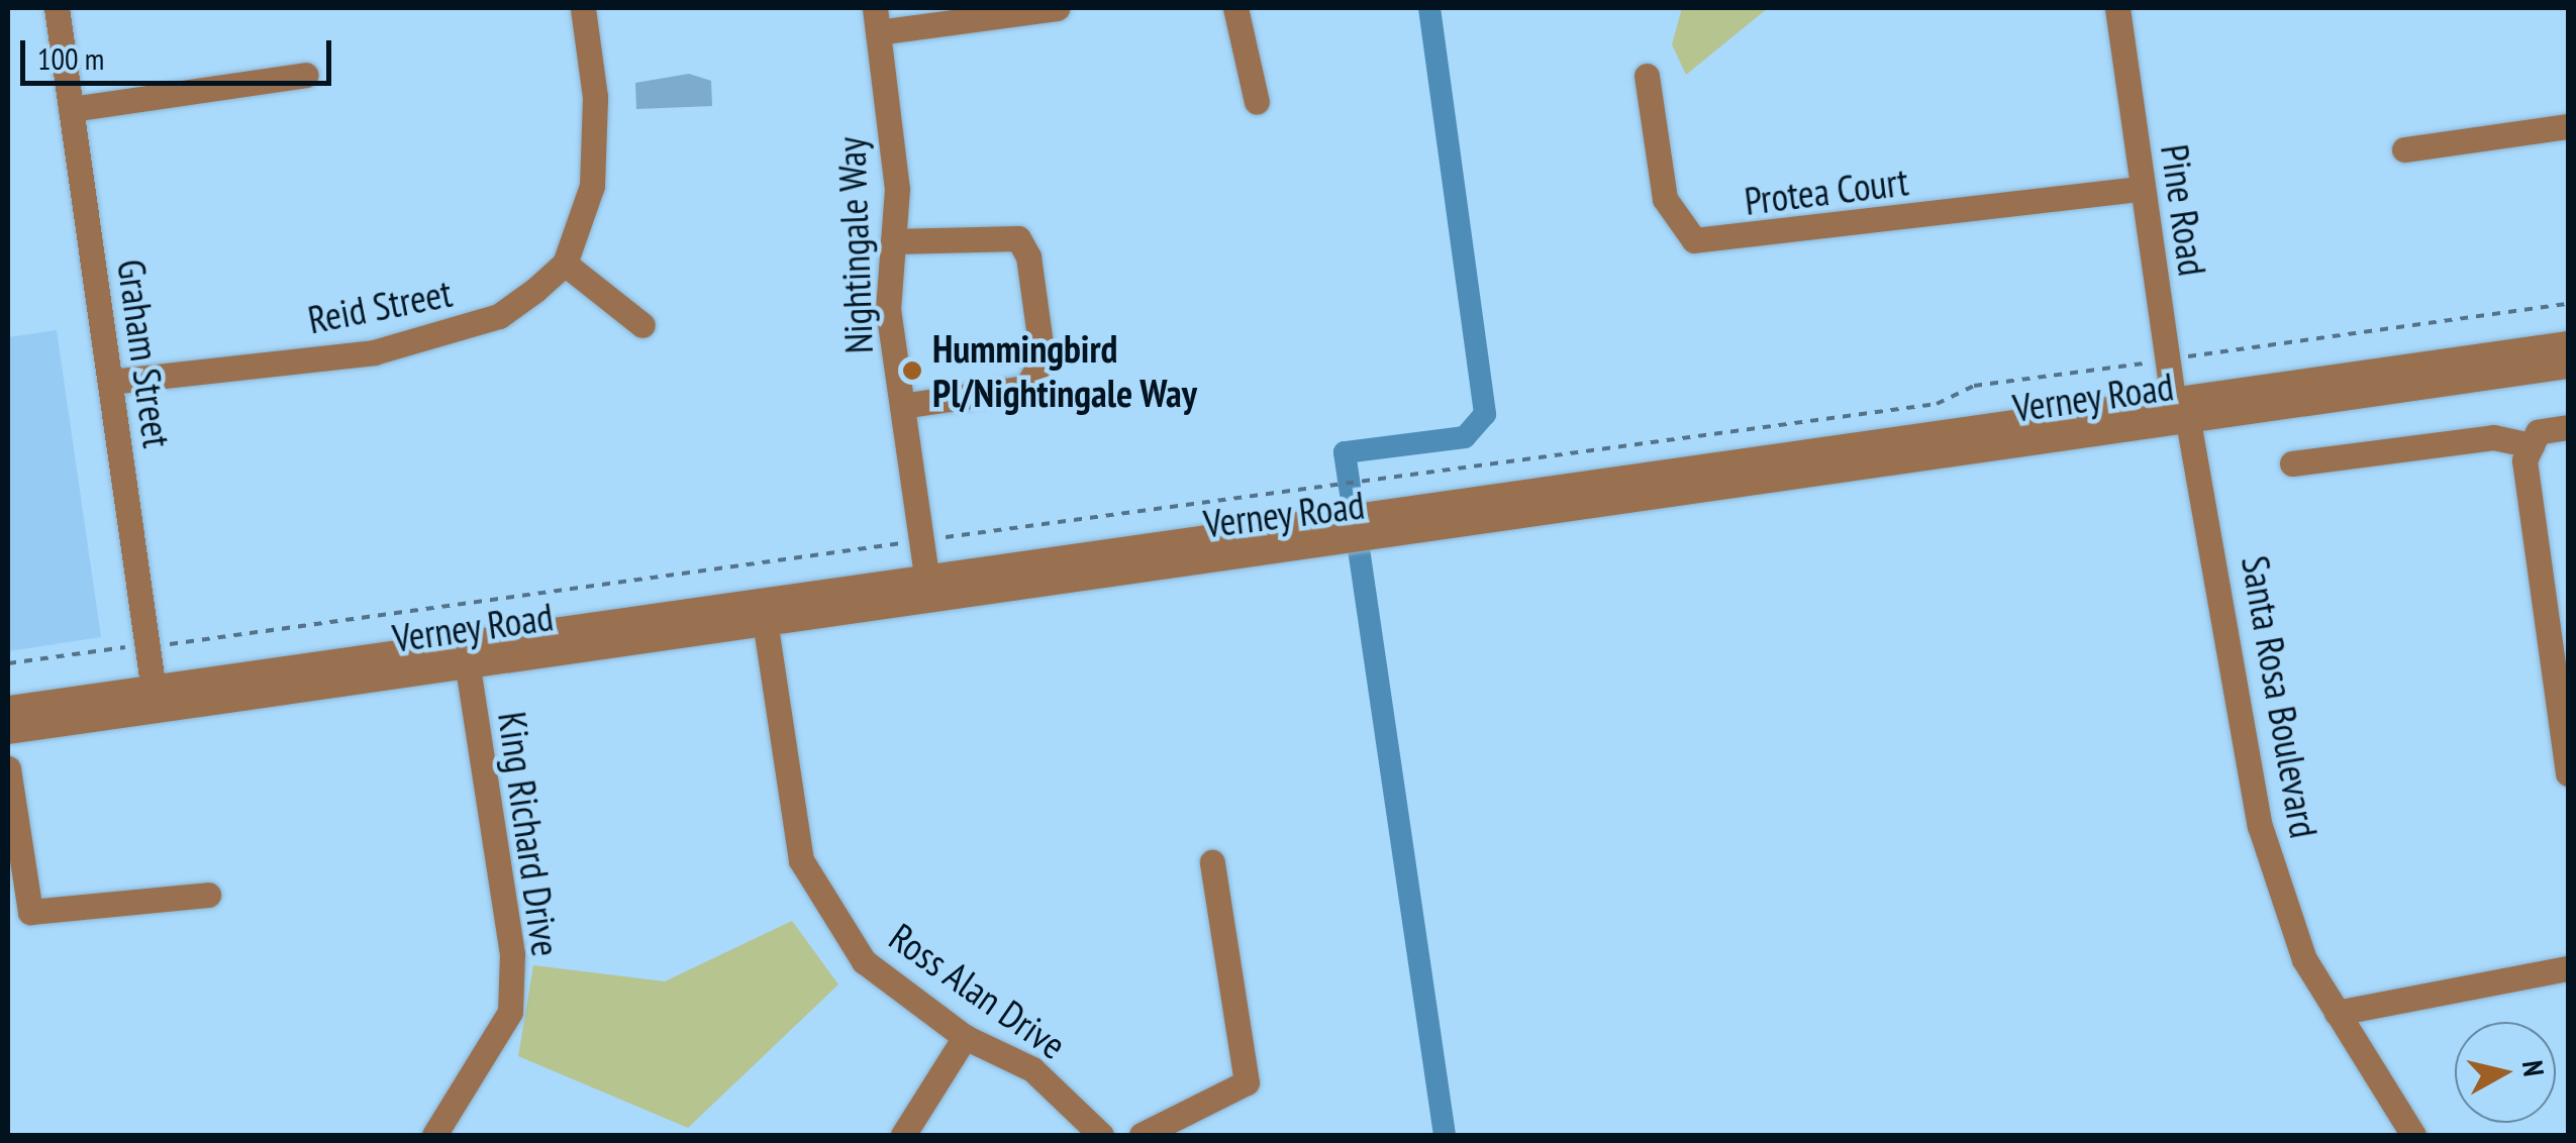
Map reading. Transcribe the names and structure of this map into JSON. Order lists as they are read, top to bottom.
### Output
{
  "streets": {
    "street": [
      "Protea Court",
      "Pine Road",
      "Nightingale Way",
      "Reid Street",
      "Graham Street",
      "Verney Road",
      "Santa Rosa Boulevard",
      "King Richard Drive",
      "Ross Alan Drive"
    ]
  },
  "crossings": [
    ["Protea Court", "Pine Road"],
    ["Pine Road", "Verney Road"],
    ["Pine Road", "Santa Rosa Boulevard"],
    ["Nightingale Way", "Verney Road"],
    ["Reid Street", "Graham Street"],
    ["Graham Street", "Verney Road"],
    ["Verney Road", "Santa Rosa Boulevard"],
    ["Verney Road", "King Richard Drive"],
    ["Verney Road", "Ross Alan Drive"]
  ],
  "places": ["Hummingbird Pl/Nightingale Way"],
  "scale_bar": "100 m",
  "north": "right"
}
